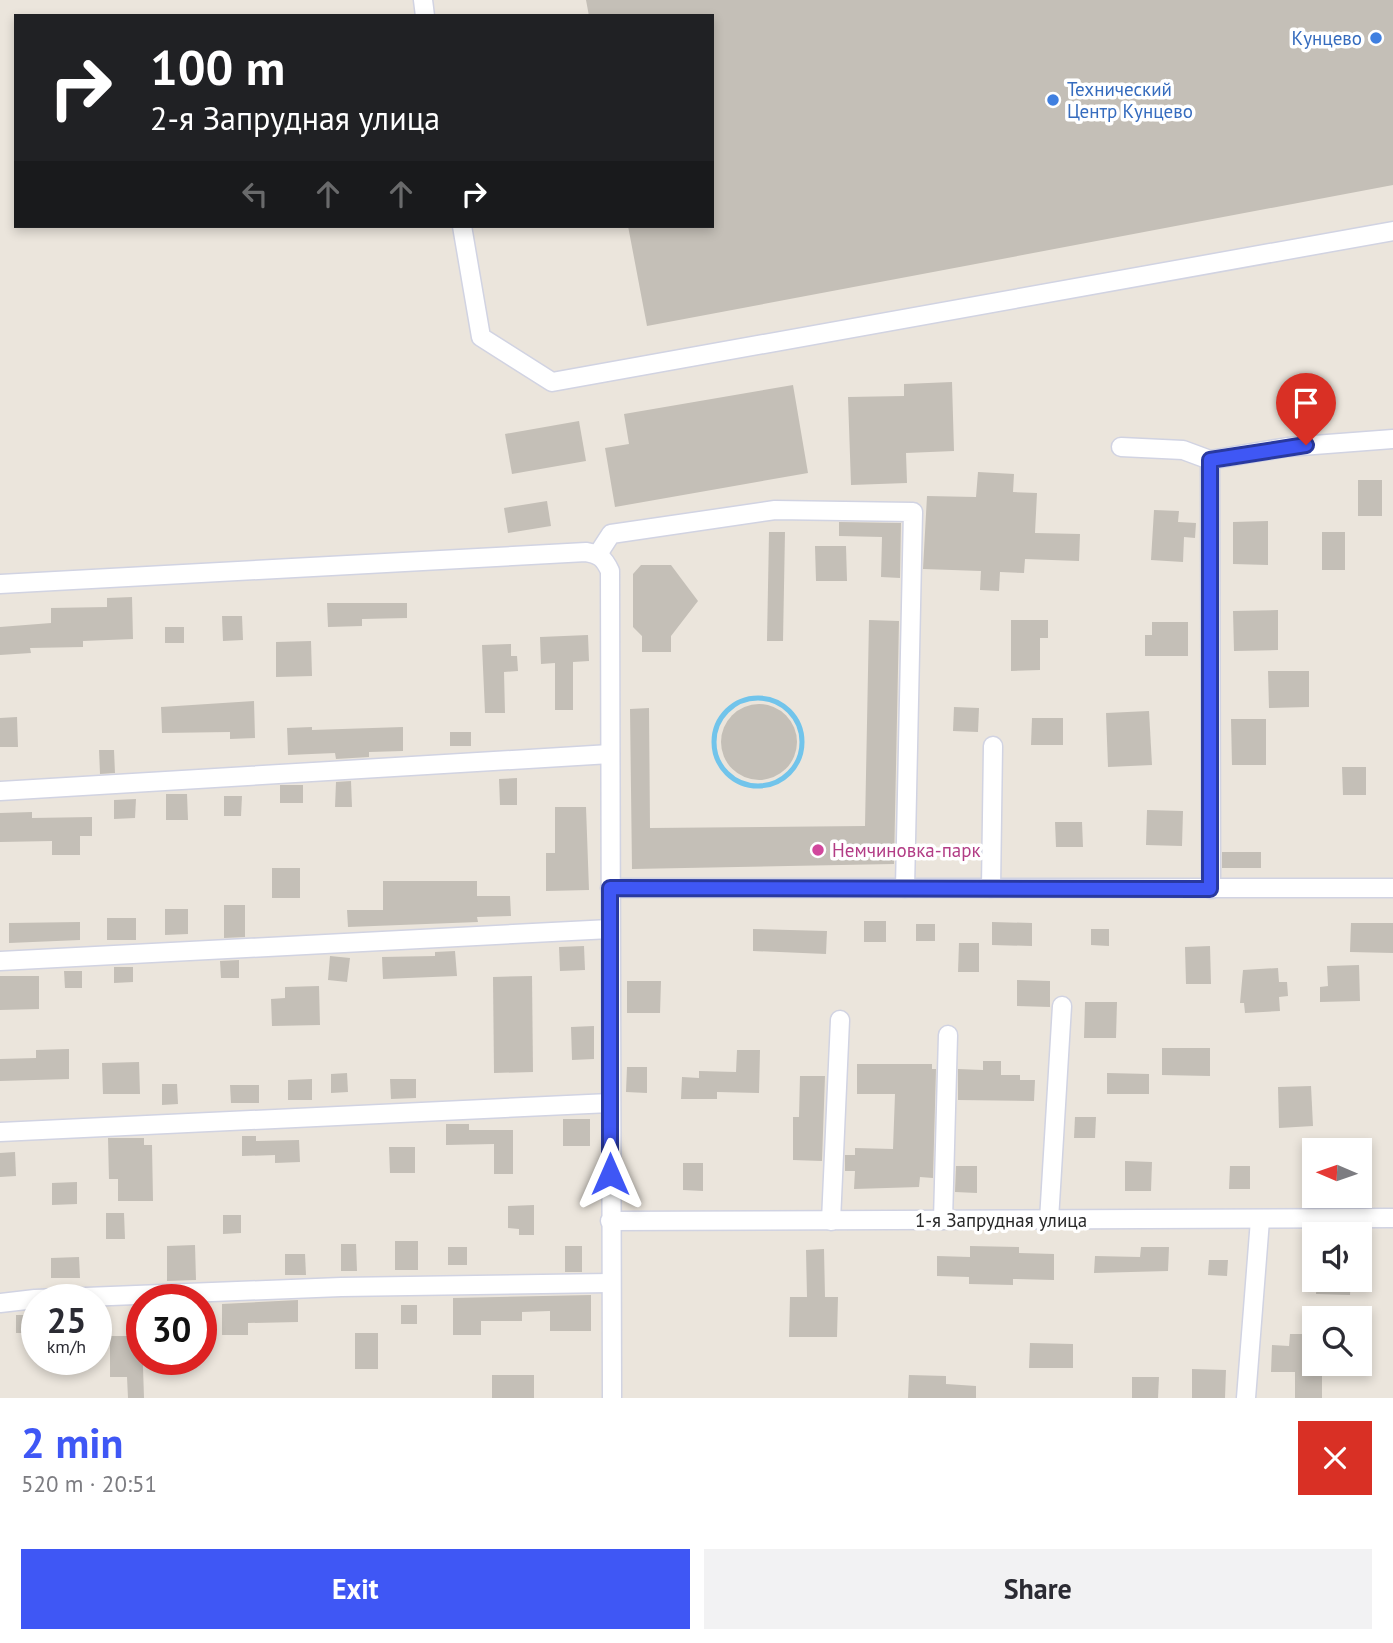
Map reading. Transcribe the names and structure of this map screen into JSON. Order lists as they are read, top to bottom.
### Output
{
  "streets": {
    "street": ["1-я Запрудная улица"]
  },
  "places": ["Кунцево", "Технический Центр Кунцево", "Немчиновка-парк"],
  "north": "left",
  "page": {
    "turn": ["100 m", "2-я Запрудная улица"],
    "speed": "25 km/h",
    "limit": "30",
    "heading": ["2 min", "520 m · 20:51"],
    "buttons": ["Exit", "Share"]
  }
}
